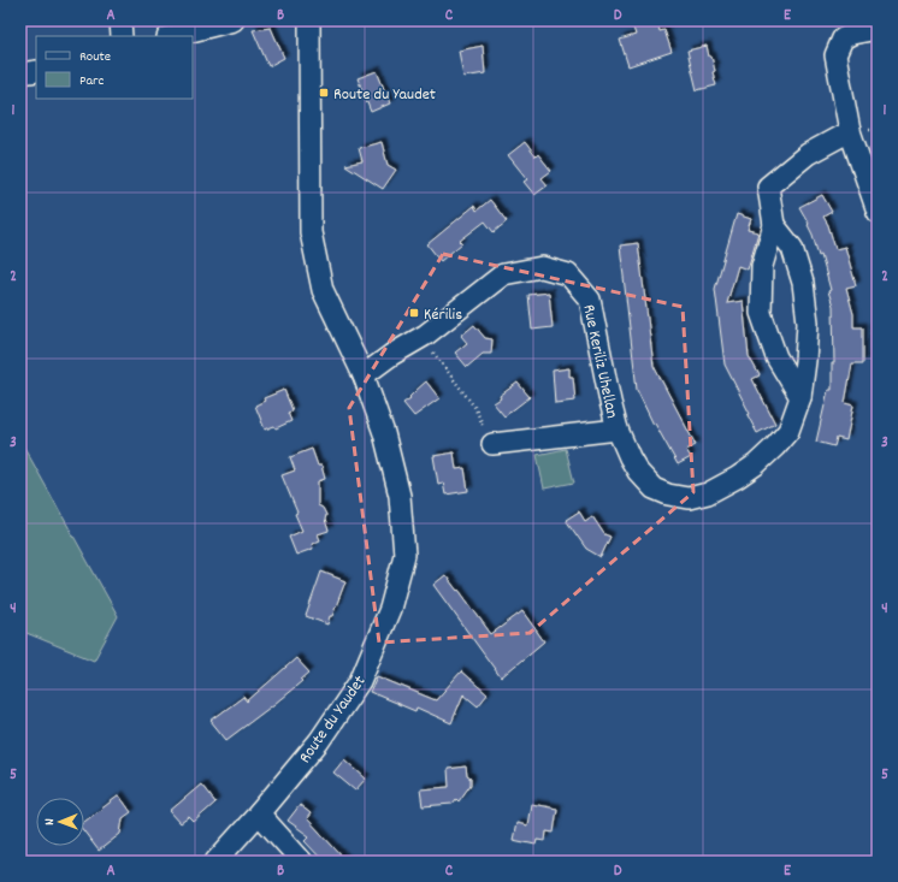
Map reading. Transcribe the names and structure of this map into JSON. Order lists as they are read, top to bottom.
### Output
{
  "streets": {
    "street": ["Rue Keriliz Uhellan", "Route du Yaudet"]
  },
  "crossings": [
    ["Rue Keriliz Uhellan", "Route du Yaudet"]
  ],
  "places": {
    "transit": ["Route du Yaudet", "Kérilis"]
  },
  "legend": ["Route", "Parc"],
  "north": "left",
  "grid": {
    "columns": [
      "A",
      "B",
      "C",
      "D",
      "E"
    ],
    "rows": [
      "1",
      "2",
      "3",
      "4",
      "5"
    ]
  }
}
